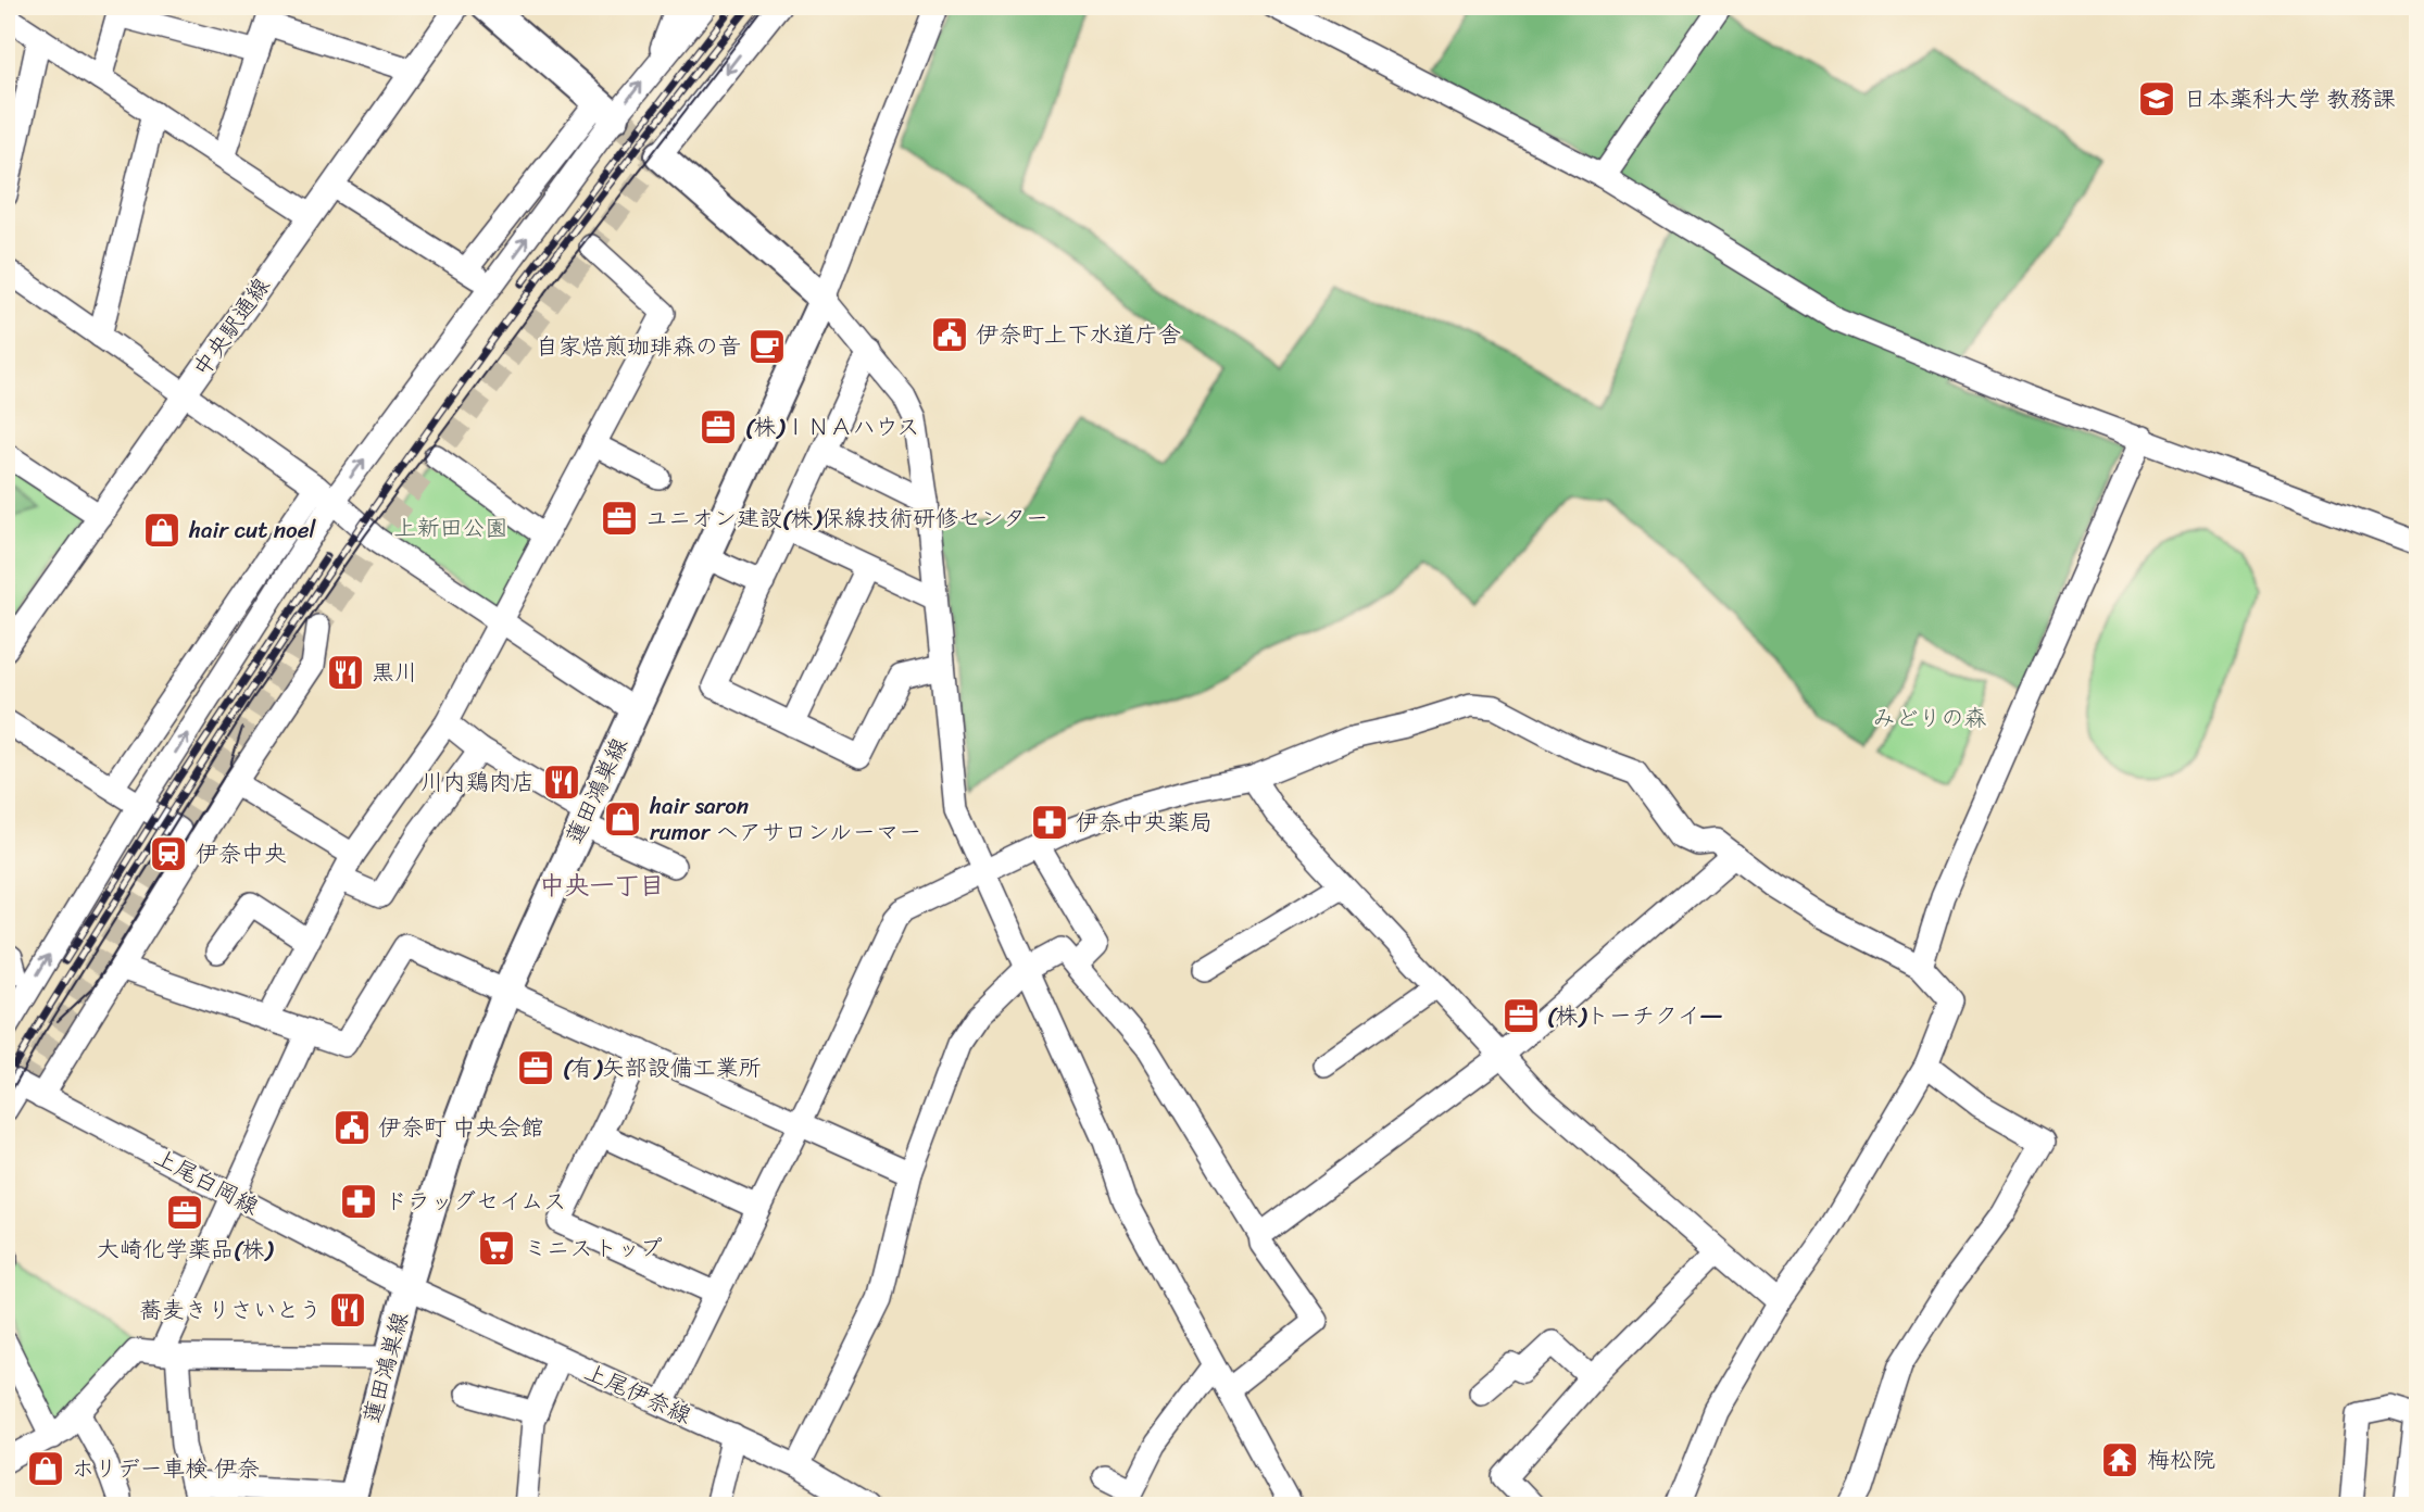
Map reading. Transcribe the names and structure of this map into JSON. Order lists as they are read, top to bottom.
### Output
{
  "streets": {
    "main road": ["蓮田鴻巣線"],
    "street": ["中央駅通線", "上尾白岡線", "上尾伊奈線"]
  },
  "crossings": [
    ["蓮田鴻巣線", "上尾白岡線"],
    ["蓮田鴻巣線", "上尾伊奈線"],
    ["上尾白岡線", "上尾伊奈線"]
  ],
  "districts": ["中央一丁目"],
  "parks": ["上新田公園", "みどりの森"],
  "places": {
    "school or university": ["日本薬科大学 教務課"],
    "public building": ["伊奈町上下水道庁舎", "伊奈町 中央会館"],
    "cafe": ["自家焙煎珈琲森の音"],
    "office": [
      "(株)ＩＮＡハウス",
      "ユニオン建設(株)保線技術研修センター",
      "(株)トーチクイ―",
      "(有)矢部設備工業所",
      "大崎化学薬品(株)"
    ],
    "shop": ["hair cut noel", "hair saron rumor ヘアサロンルーマー", "ホリデー車検 伊奈"],
    "restaurant": ["黒川", "川内鶏肉店", "蕎麦きりさいとう"],
    "pharmacy": ["伊奈中央薬局", "ドラッグセイムス"],
    "station": ["伊奈中央"],
    "supermarket": ["ミニストップ"],
    "temple": ["梅松院"]
  }
}
